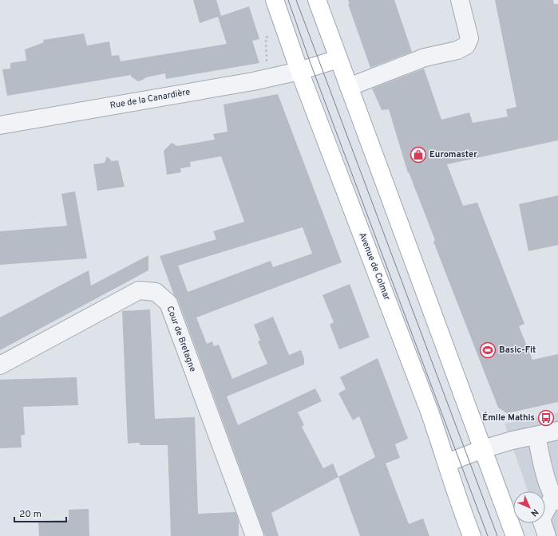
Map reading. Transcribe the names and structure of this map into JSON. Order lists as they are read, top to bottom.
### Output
{
  "streets": {
    "main road": ["Avenue de Colmar"],
    "street": ["Rue de la Canardière", "Cour de Bretagne"]
  },
  "crossings": [
    ["Rue de la Canardière", "Avenue de Colmar"]
  ],
  "places": {
    "shop": ["Euromaster"],
    "sports": ["Basic-Fit"],
    "bus stop": ["Émile Mathis"]
  },
  "scale_bar": "20 m",
  "north": "bottom right"
}
